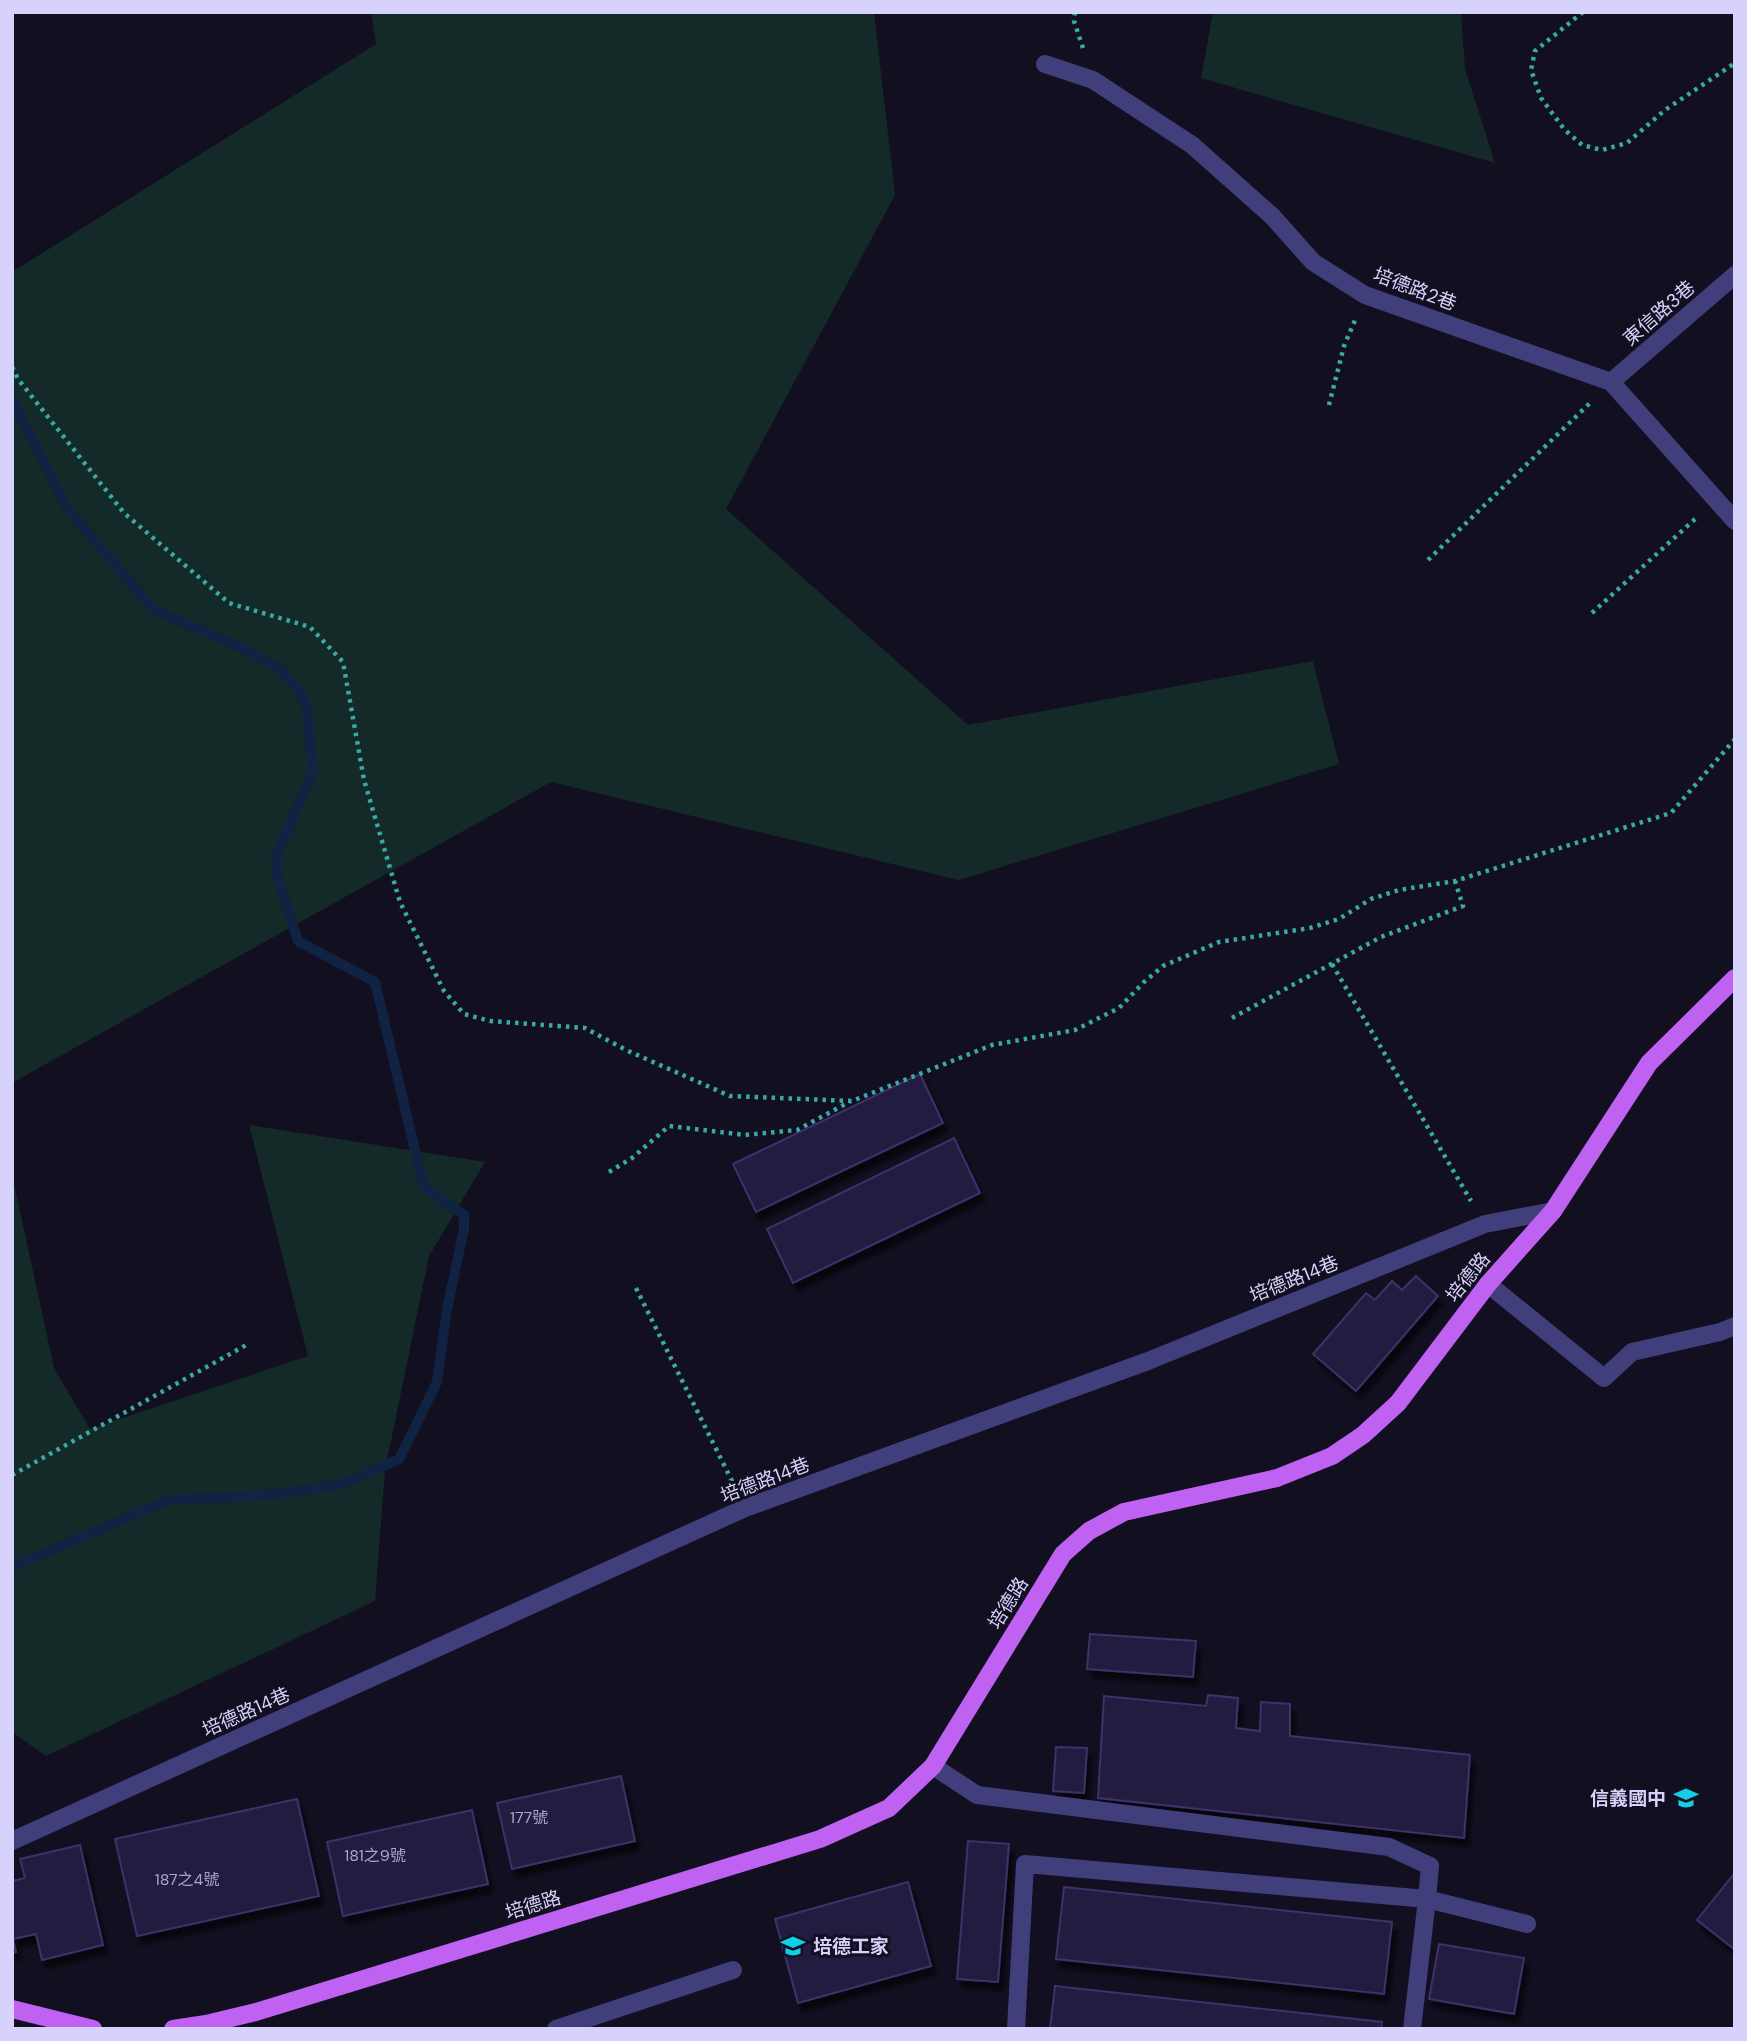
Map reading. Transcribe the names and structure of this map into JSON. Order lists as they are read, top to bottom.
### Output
{
  "streets": {
    "main road": ["培德路"],
    "lane": ["培德路2巷", "東信路3巷", "培德路14巷"]
  },
  "crossings": [
    ["培德路2巷", "東信路3巷"],
    ["培德路", "培德路14巷"]
  ],
  "places": {
    "school or university": ["信義國中", "培德工家"]
  },
  "house_numbers": ["177號", "181之9號", "187之4號"]
}
